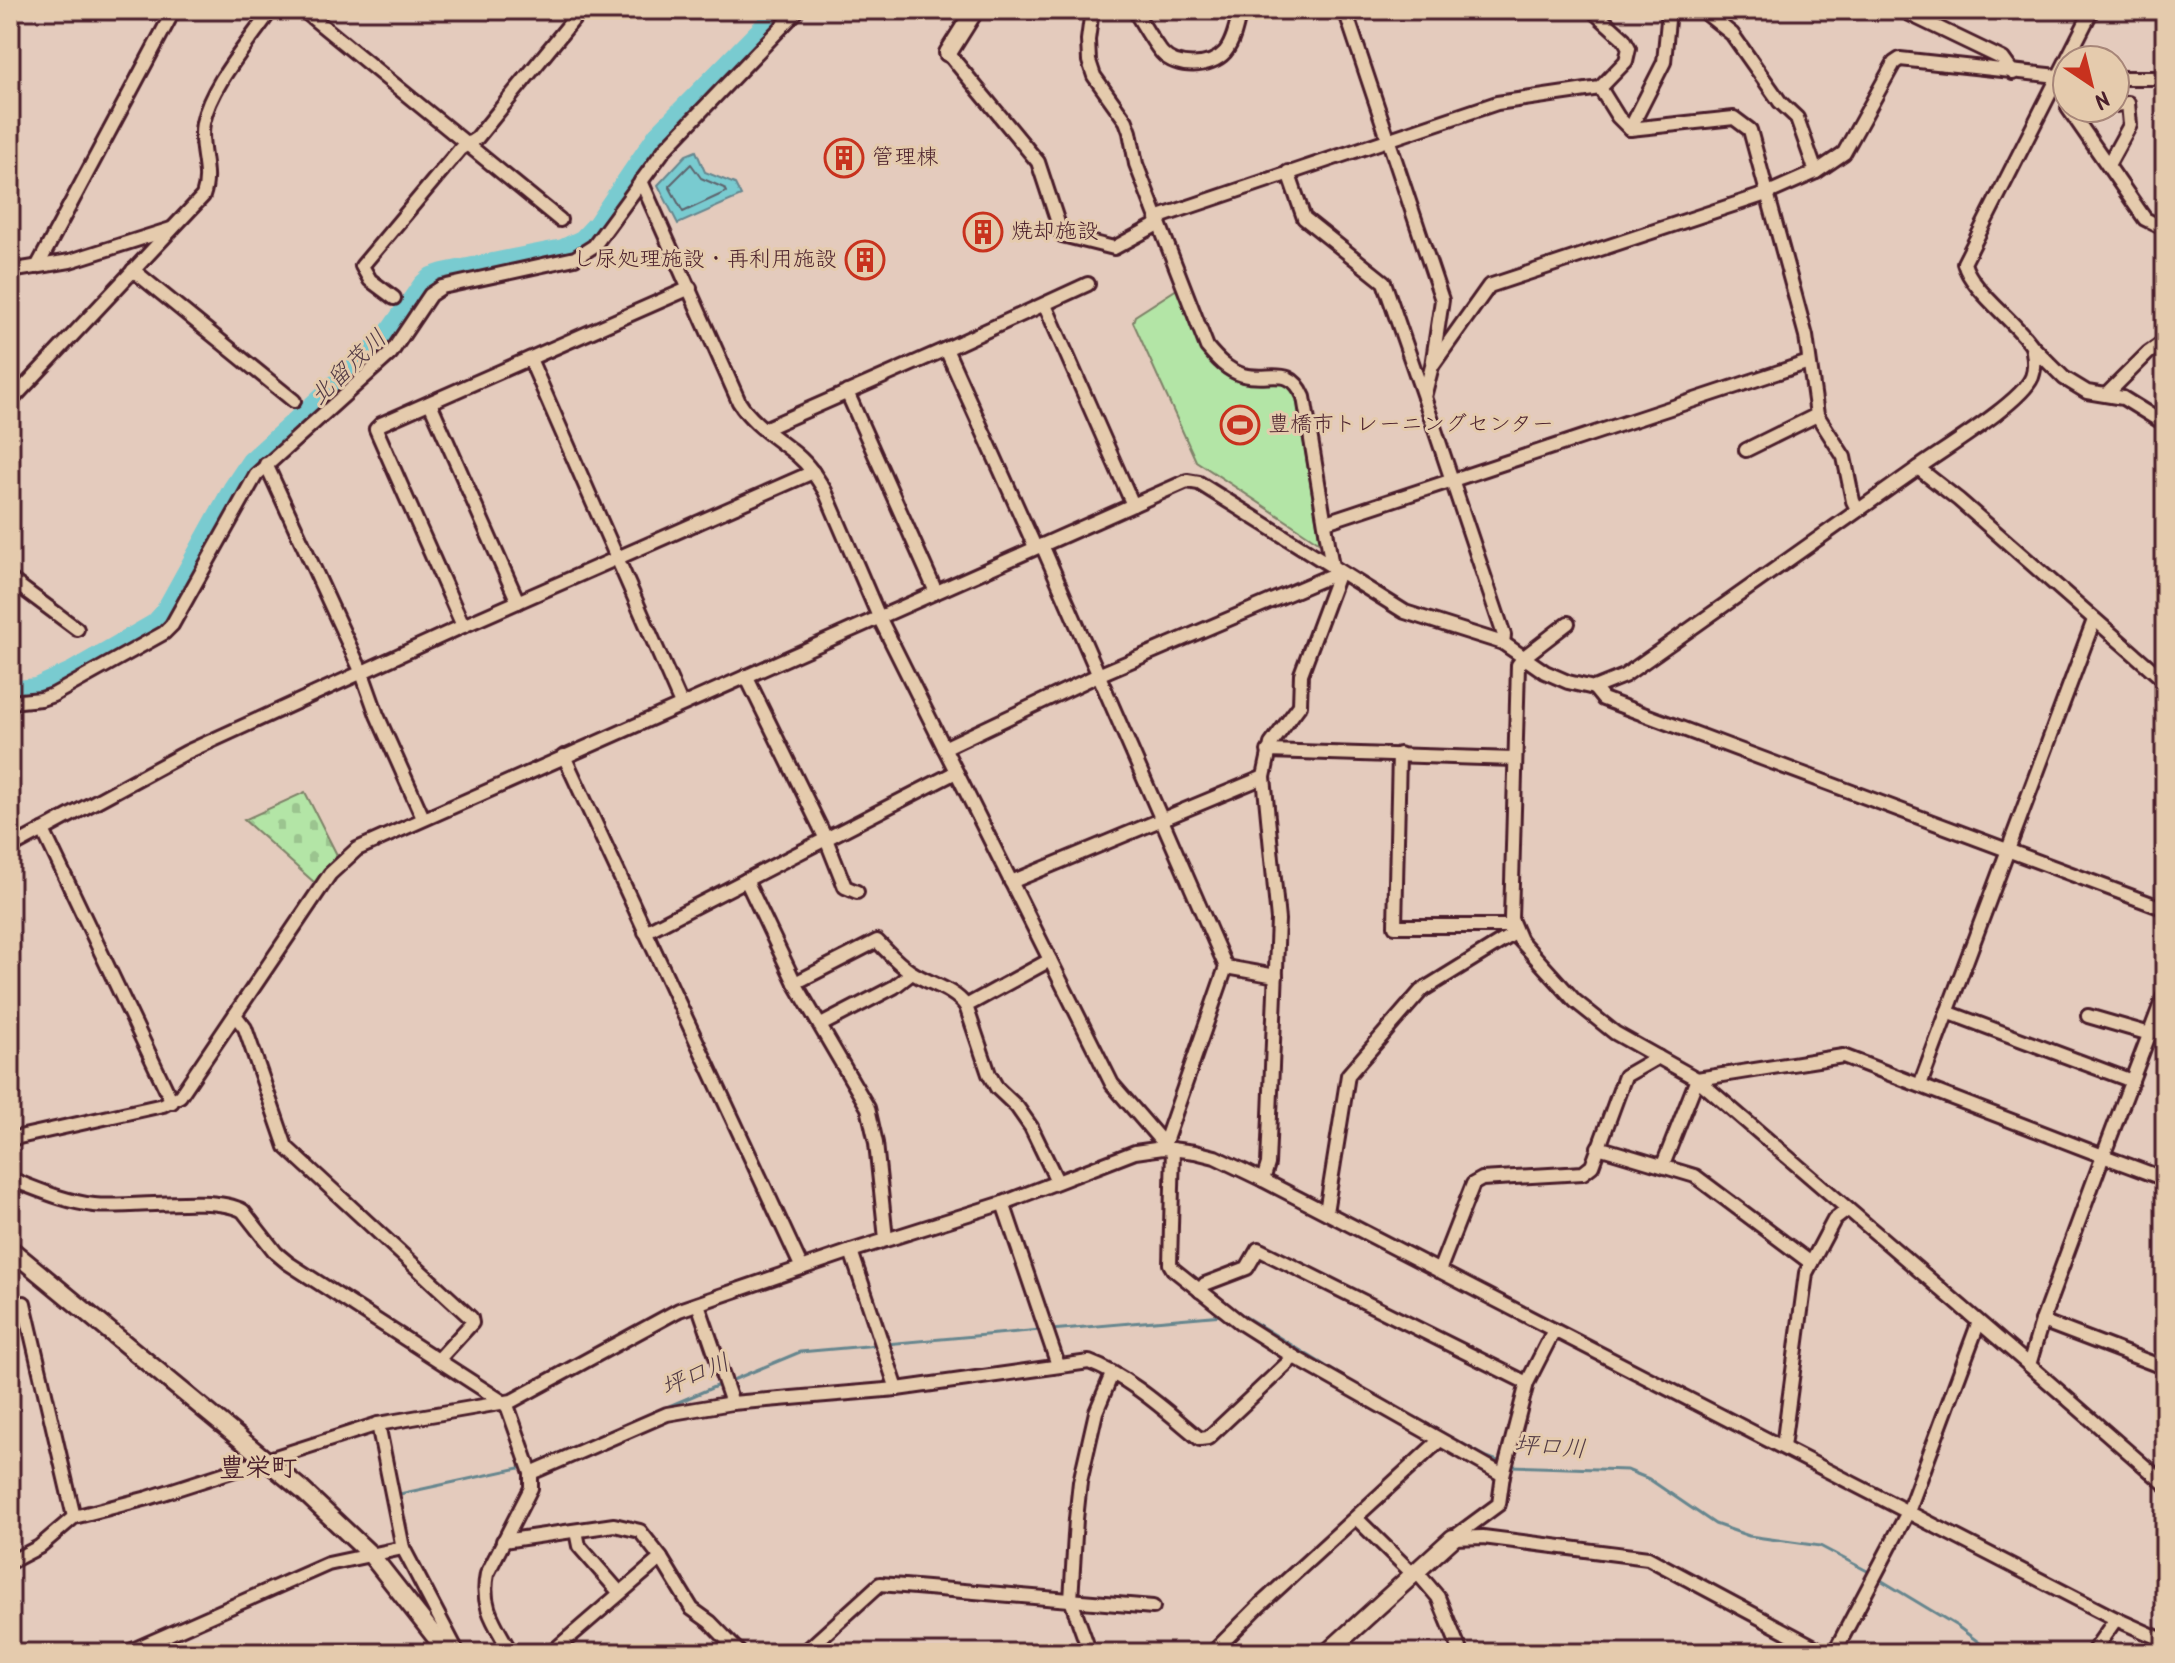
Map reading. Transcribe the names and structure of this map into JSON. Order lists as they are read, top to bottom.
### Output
{
  "districts": ["豊栄町"],
  "water": ["北留茂川", "坪口川"],
  "places": {
    "building": ["管理棟", "焼却施設", "し尿処理施設・再利用施設"],
    "sports": ["豊橋市トレーニングセンター"]
  },
  "north": "bottom right"
}
